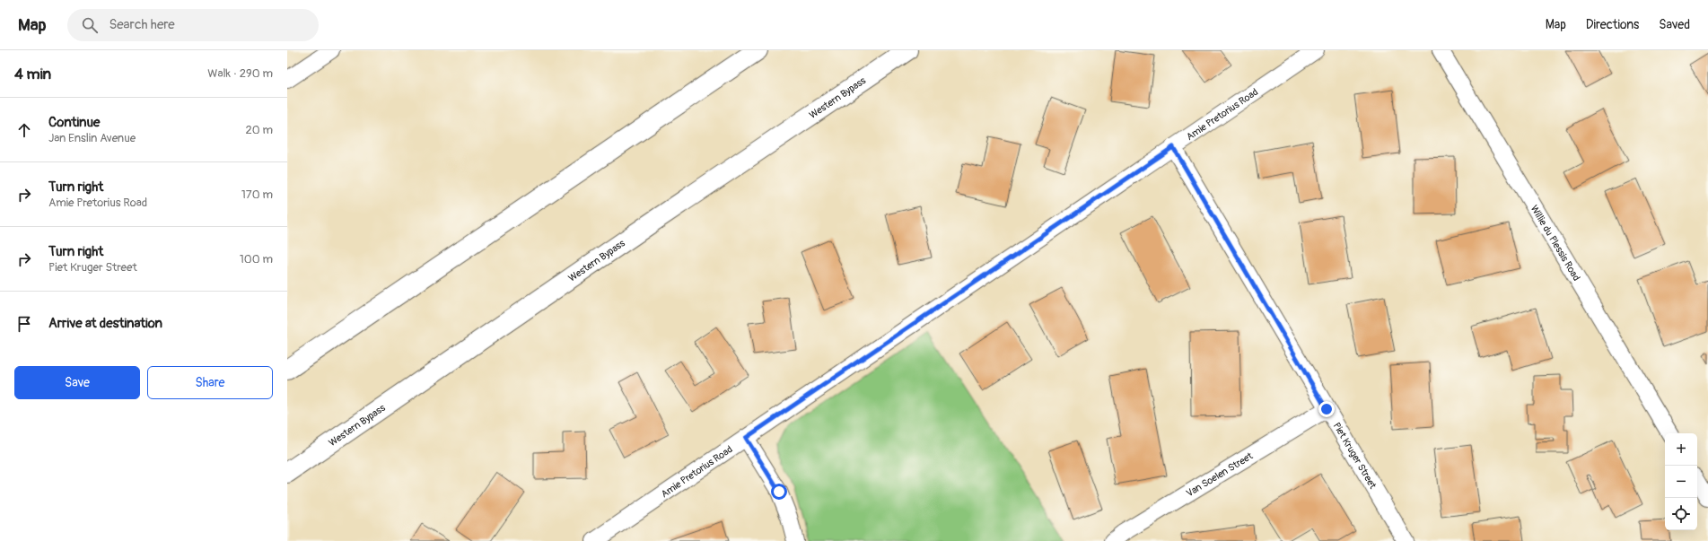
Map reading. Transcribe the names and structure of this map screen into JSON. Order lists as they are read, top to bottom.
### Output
{
  "streets": {
    "highway": ["Western Bypass"],
    "street": [
      "Amie Pretorius Road",
      "Willie du Plessis Road",
      "Piet Kruger Street",
      "Van Soelen Street"
    ]
  },
  "crossings": [
    ["Amie Pretorius Road", "Piet Kruger Street"],
    ["Piet Kruger Street", "Van Soelen Street"]
  ],
  "page": {
    "header": "Map",
    "search": "Search here",
    "nav": ["Map", "Directions", "Saved"],
    "heading": ["4 min", "Walk · 290 m"],
    "list": [
      ["Continue", "Jan Enslin Avenue", "20 m"],
      ["Turn right", "Amie Pretorius Road", "170 m"],
      ["Turn right", "Piet Kruger Street", "100 m"],
      "Arrive at destination"
    ],
    "buttons": ["Save", "Share"],
    "map_buttons": ["+", "−"]
  }
}
